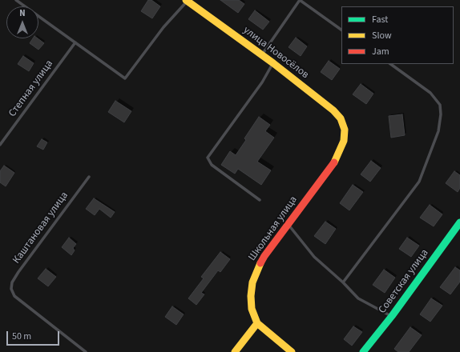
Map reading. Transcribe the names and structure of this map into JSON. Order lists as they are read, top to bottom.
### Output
{
  "streets": {
    "street": ["улица Новосёлов", "Школьная улица", "Советская улица"],
    "lane": ["Степная улица", "Каштановая улица"]
  },
  "crossings": [
    ["улица Новосёлов", "Школьная улица"]
  ],
  "legend": ["Fast", "Slow", "Jam"],
  "scale_bar": "50 m",
  "north": "top"
}
